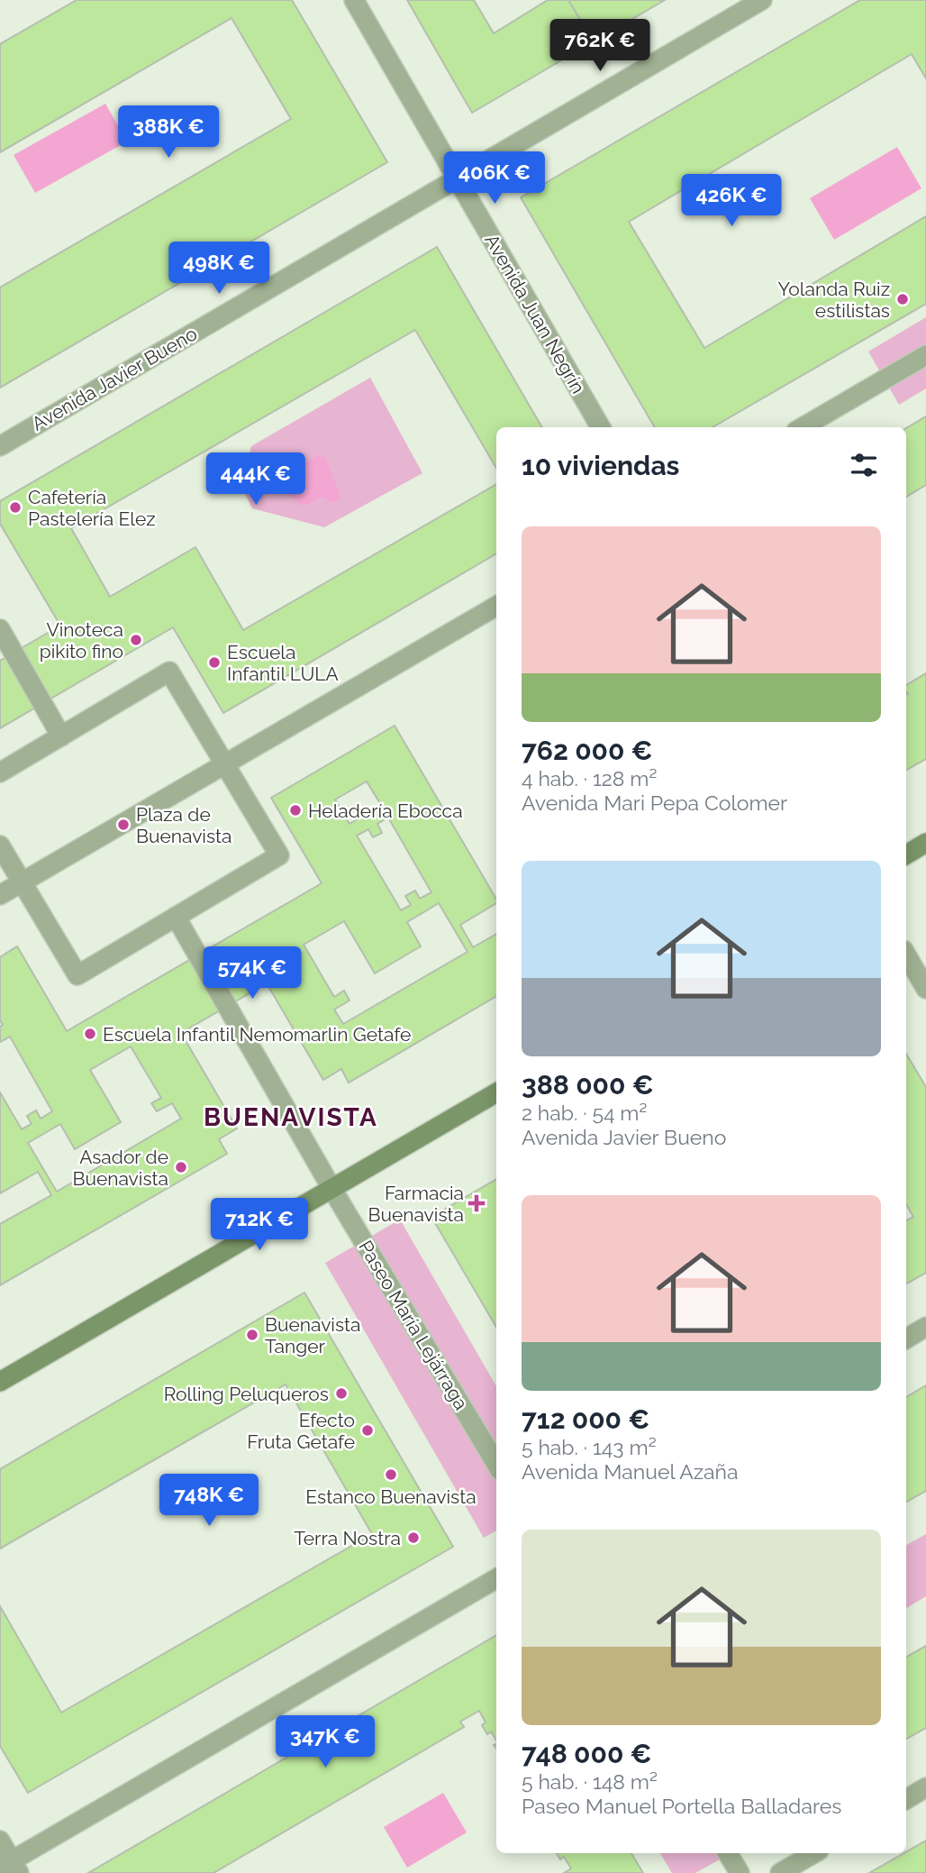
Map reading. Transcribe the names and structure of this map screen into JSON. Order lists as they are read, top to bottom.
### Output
{
  "streets": {
    "street": ["Avenida Juan Negrín", "Avenida Javier Bueno", "Paseo María Lejárraga"]
  },
  "crossings": [
    ["Avenida Juan Negrín", "Avenida Javier Bueno"]
  ],
  "districts": ["BUENAVISTA"],
  "places": {
    "other": [
      "Yolanda Ruiz estilistas",
      "Cafetería Pastelería Elez",
      "Vinoteca pikito fino",
      "Escuela Infantil LULA",
      "Heladería Ebocca",
      "Plaza de Buenavista",
      "Escuela Infantil Nemomarlin Getafe",
      "Asador de Buenavista",
      "Buenavista Tanger",
      "Rolling Peluqueros",
      "Efecto Fruta Getafe",
      "Estanco Buenavista",
      "Terra Nostra"
    ],
    "health": ["Farmacia Buenavista"]
  },
  "page": {
    "price": [
      "762K €",
      "388K €",
      "406K €",
      "426K €",
      "498K €",
      "444K €",
      "574K €",
      "712K €",
      "748K €",
      "347K €"
    ],
    "heading": "10 viviendas",
    "list": [
      {
        "name": "762 000 €",
        "note": "4 hab. · 128 m² · Avenida Mari Pepa Colomer"
      },
      {
        "name": "388 000 €",
        "note": "2 hab. · 54 m² · Avenida Javier Bueno"
      },
      {
        "name": "712 000 €",
        "note": "5 hab. · 143 m² · Avenida Manuel Azaña"
      },
      {
        "name": "748 000 €",
        "note": "5 hab. · 148 m² · Paseo Manuel Portella Balladares"
      }
    ]
  }
}
